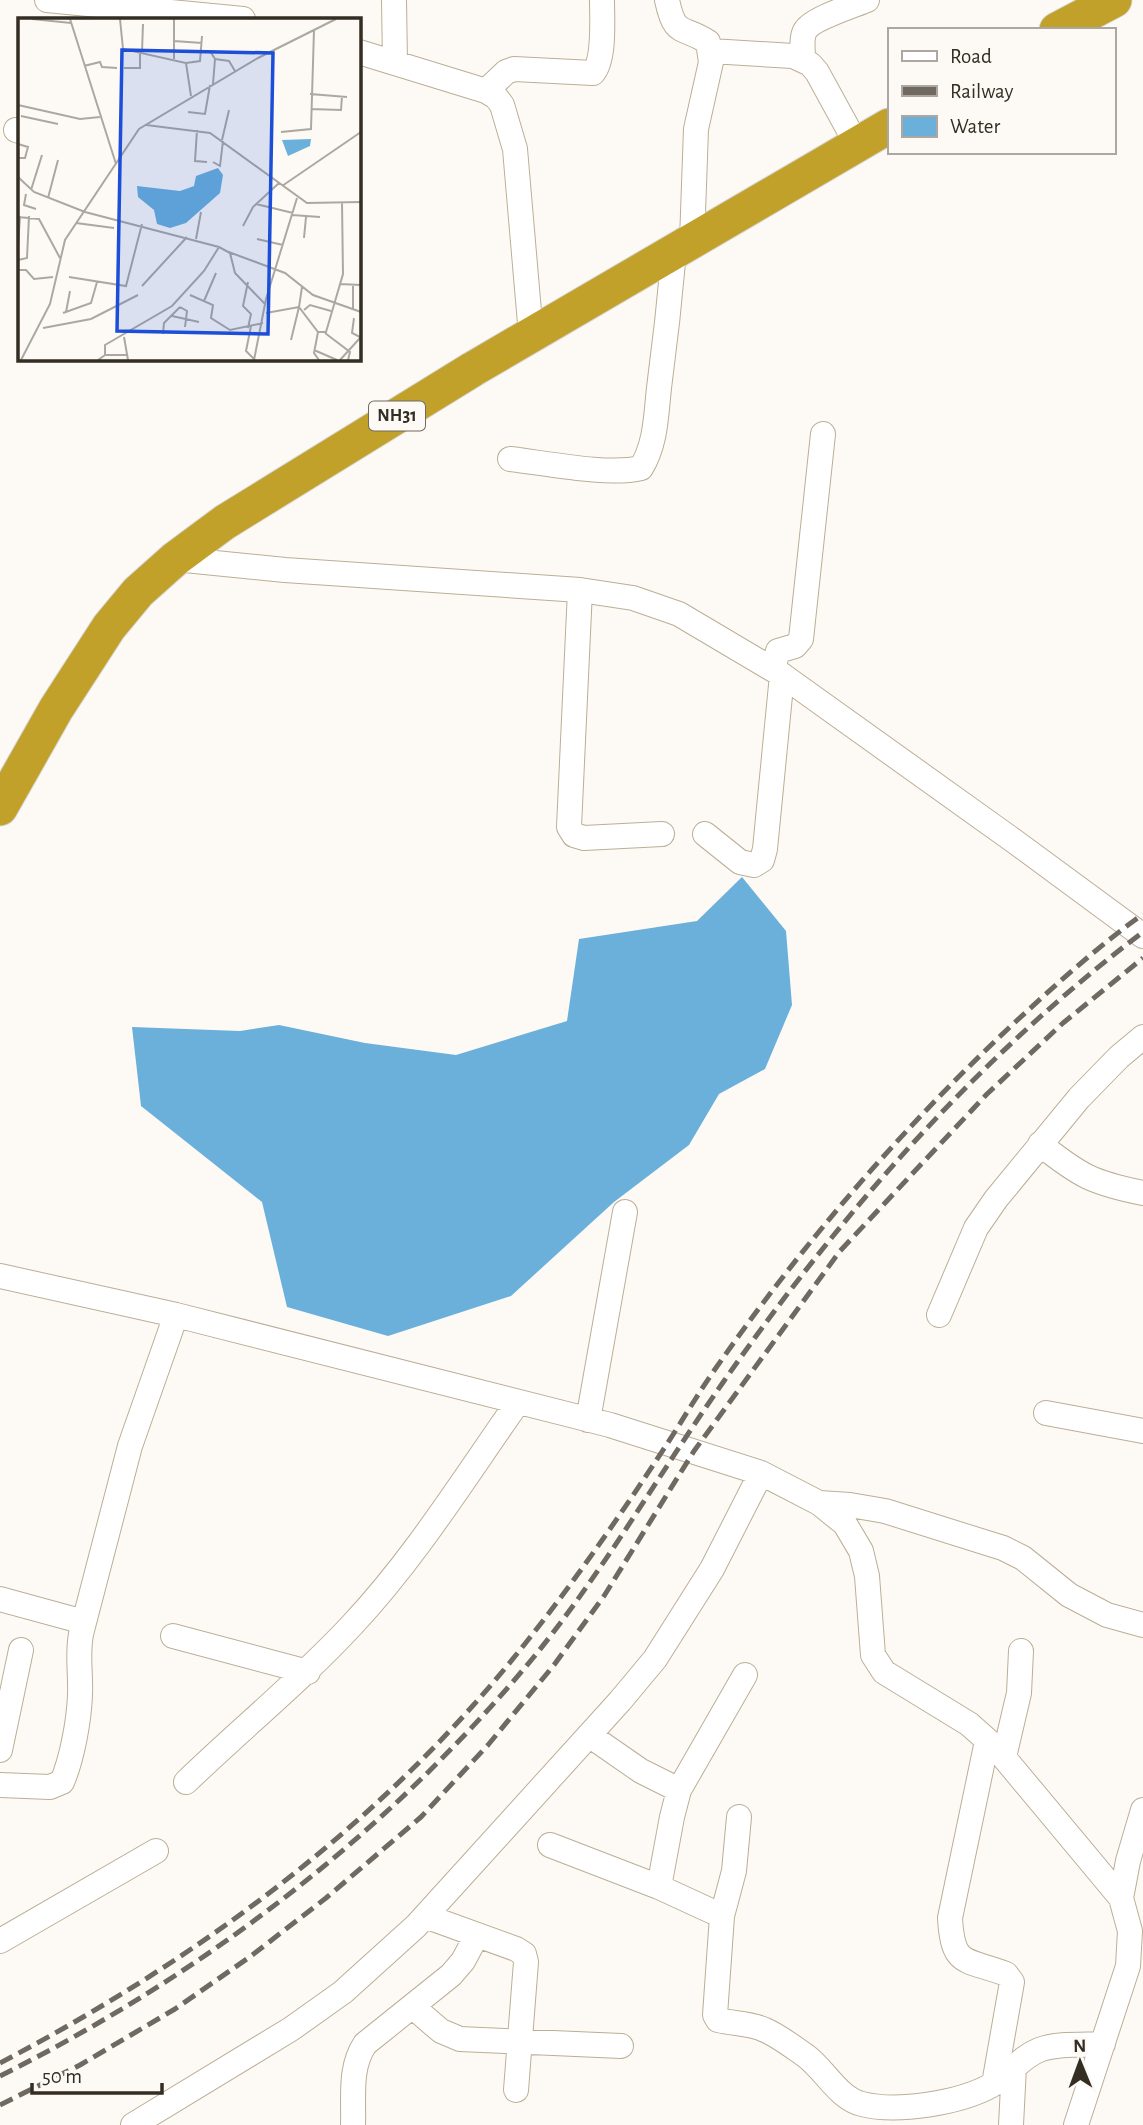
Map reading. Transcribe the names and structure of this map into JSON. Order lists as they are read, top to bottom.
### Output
{
  "streets": {
    "highway": ["NH31"]
  },
  "legend": ["Road", "Railway", "Water"],
  "scale_bar": "50 m",
  "north": "top"
}
